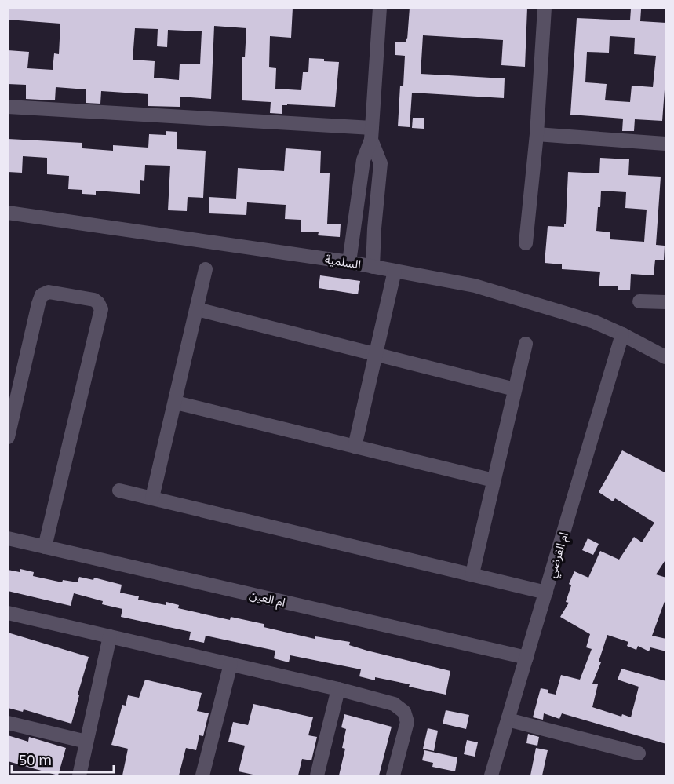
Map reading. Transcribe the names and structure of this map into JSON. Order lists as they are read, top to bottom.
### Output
{
  "streets": {
    "street": ["السلمية", "ام القرضي", "ام العين"]
  },
  "crossings": [
    ["السلمية", "ام القرضي"],
    ["ام القرضي", "ام العين"]
  ],
  "scale_bar": "50 m"
}
